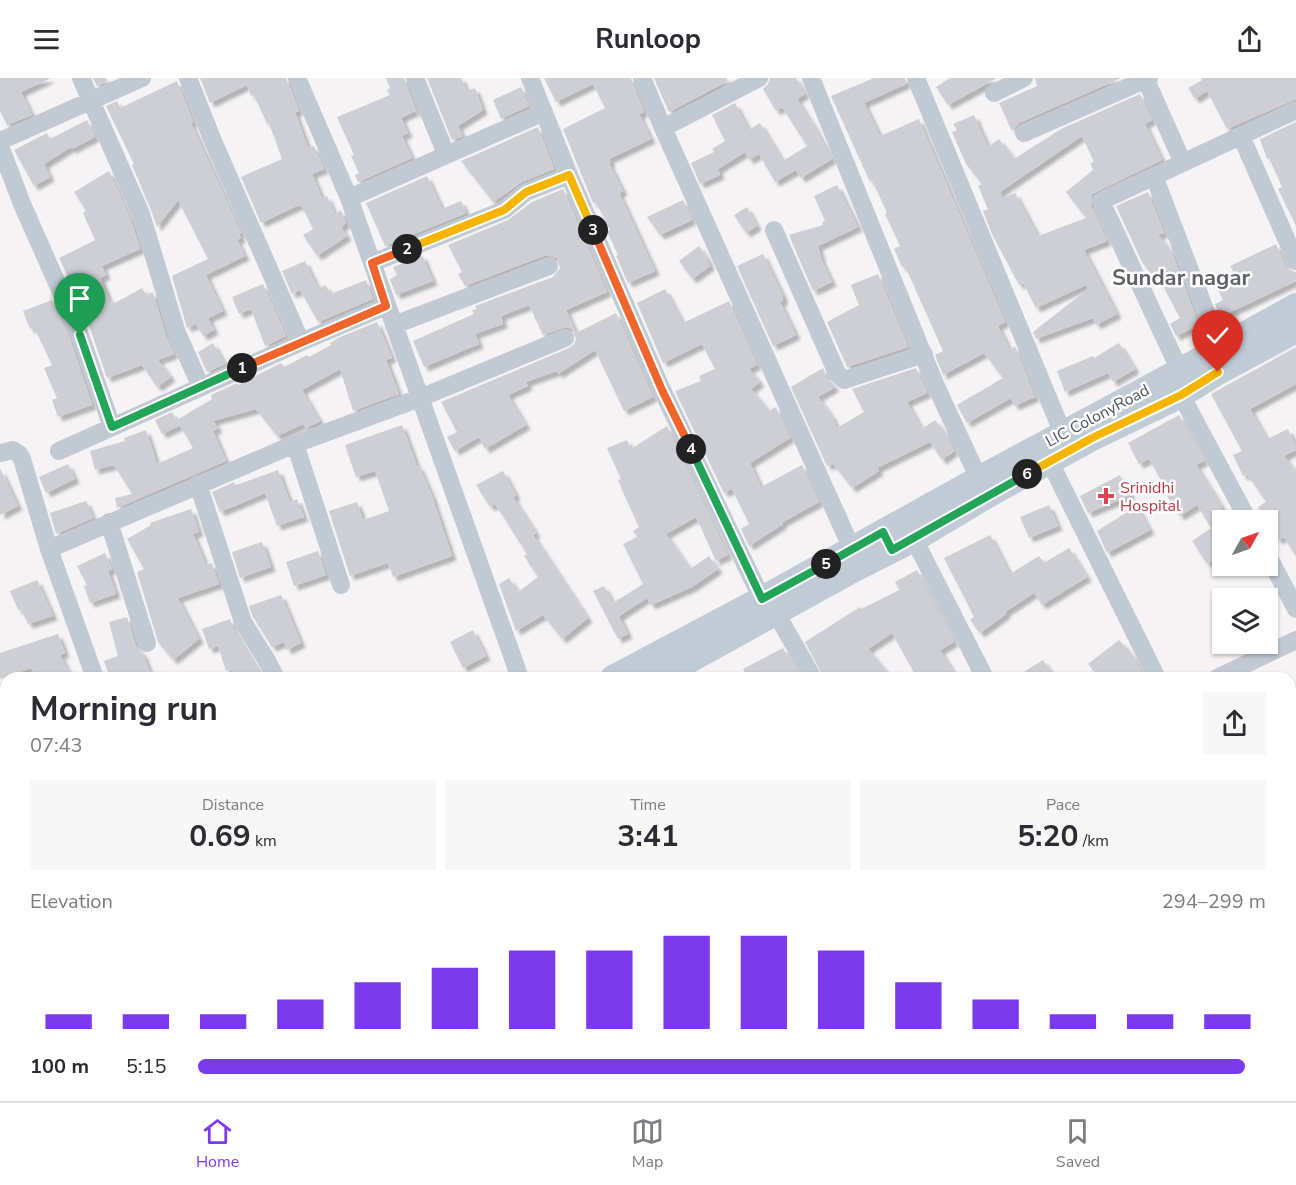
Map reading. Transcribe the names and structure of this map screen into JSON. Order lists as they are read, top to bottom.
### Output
{
  "streets": {
    "main road": ["LIC ColonyRoad"]
  },
  "districts": ["Sundar nagar"],
  "places": {
    "health": ["Srinidhi Hospital"]
  },
  "north": "top right",
  "page": {
    "header": "Runloop",
    "pins": [
      "3",
      "2",
      "1",
      "4",
      "6",
      "5"
    ],
    "heading": ["Morning run", "07:43"],
    "stats": [
      ["Distance", "0.69 km"],
      ["Time", "3:41"],
      ["Pace", "5:20 /km"]
    ],
    "chart": ["Elevation", "294–299 m"],
    "list": [
      {
        "name": "100 m",
        "note": "5:15"
      }
    ],
    "tabs": ["Home", "Map", "Saved"]
  }
}
